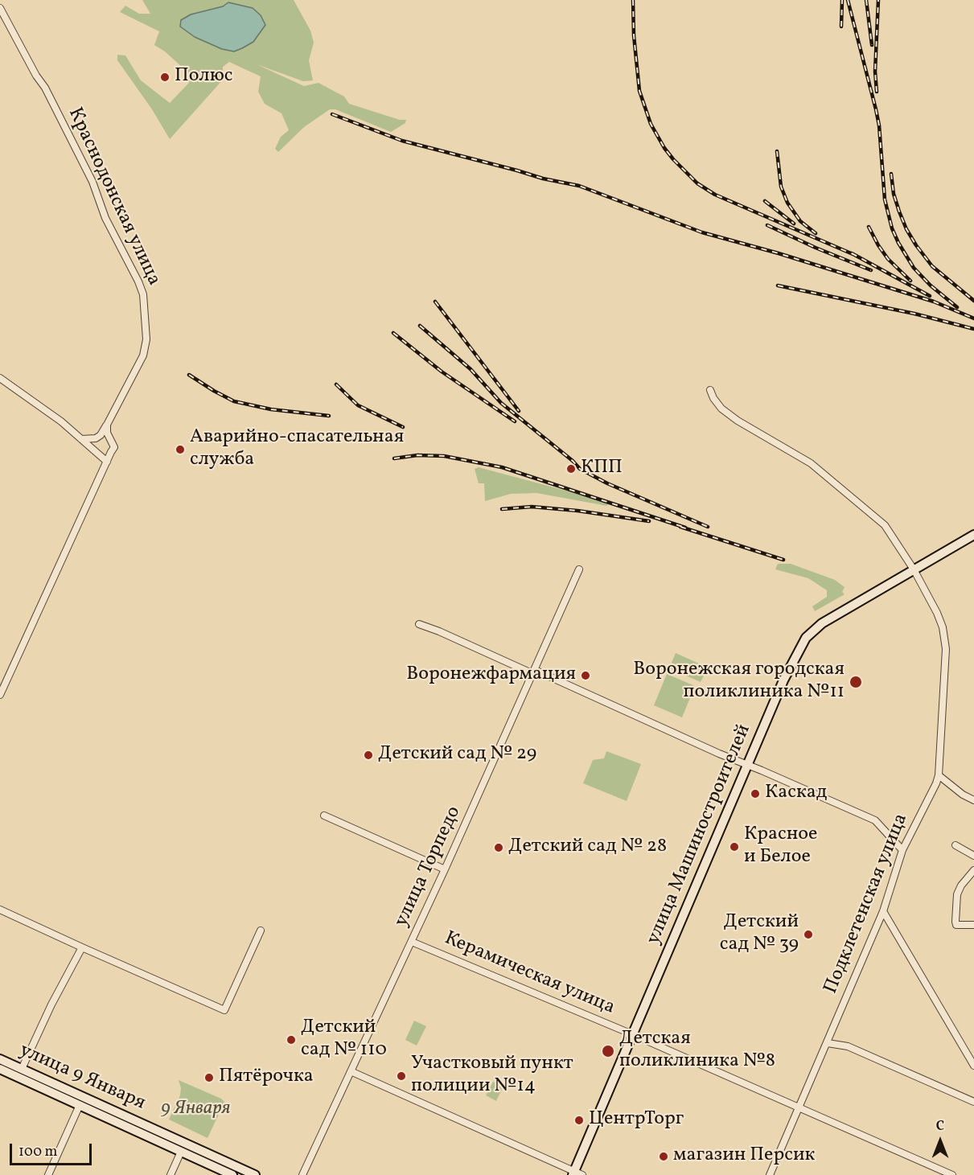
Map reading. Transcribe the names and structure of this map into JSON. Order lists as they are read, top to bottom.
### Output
{
  "streets": {
    "street": [
      "Краснодонская улица",
      "улица Машиностроителей",
      "улица Торпедо",
      "Подклетенская улица",
      "Керамическая улица",
      "улица 9 Января"
    ]
  },
  "crossings": [
    ["улица Машиностроителей", "Подклетенская улица"],
    ["улица Машиностроителей", "Керамическая улица"],
    ["улица Торпедо", "Керамическая улица"],
    ["Подклетенская улица", "Керамическая улица"]
  ],
  "parks": ["9 Января"],
  "places": [
    "Полюс",
    "Аварийно-спасательная служба",
    "КПП",
    "Воронежфармация",
    "Воронежская городская поликлиника №11",
    "Детский сад № 29",
    "Каскад",
    "Красное и Белое",
    "Детский сад № 28",
    "Детский сад № 39",
    "Детский сад № 110",
    "Детская поликлиника №8",
    "Участковый пункт полиции №14",
    "Пятёрочка",
    "ЦентрТорг",
    "магазин Персик"
  ],
  "scale_bar": "100 m",
  "north": "top"
}
